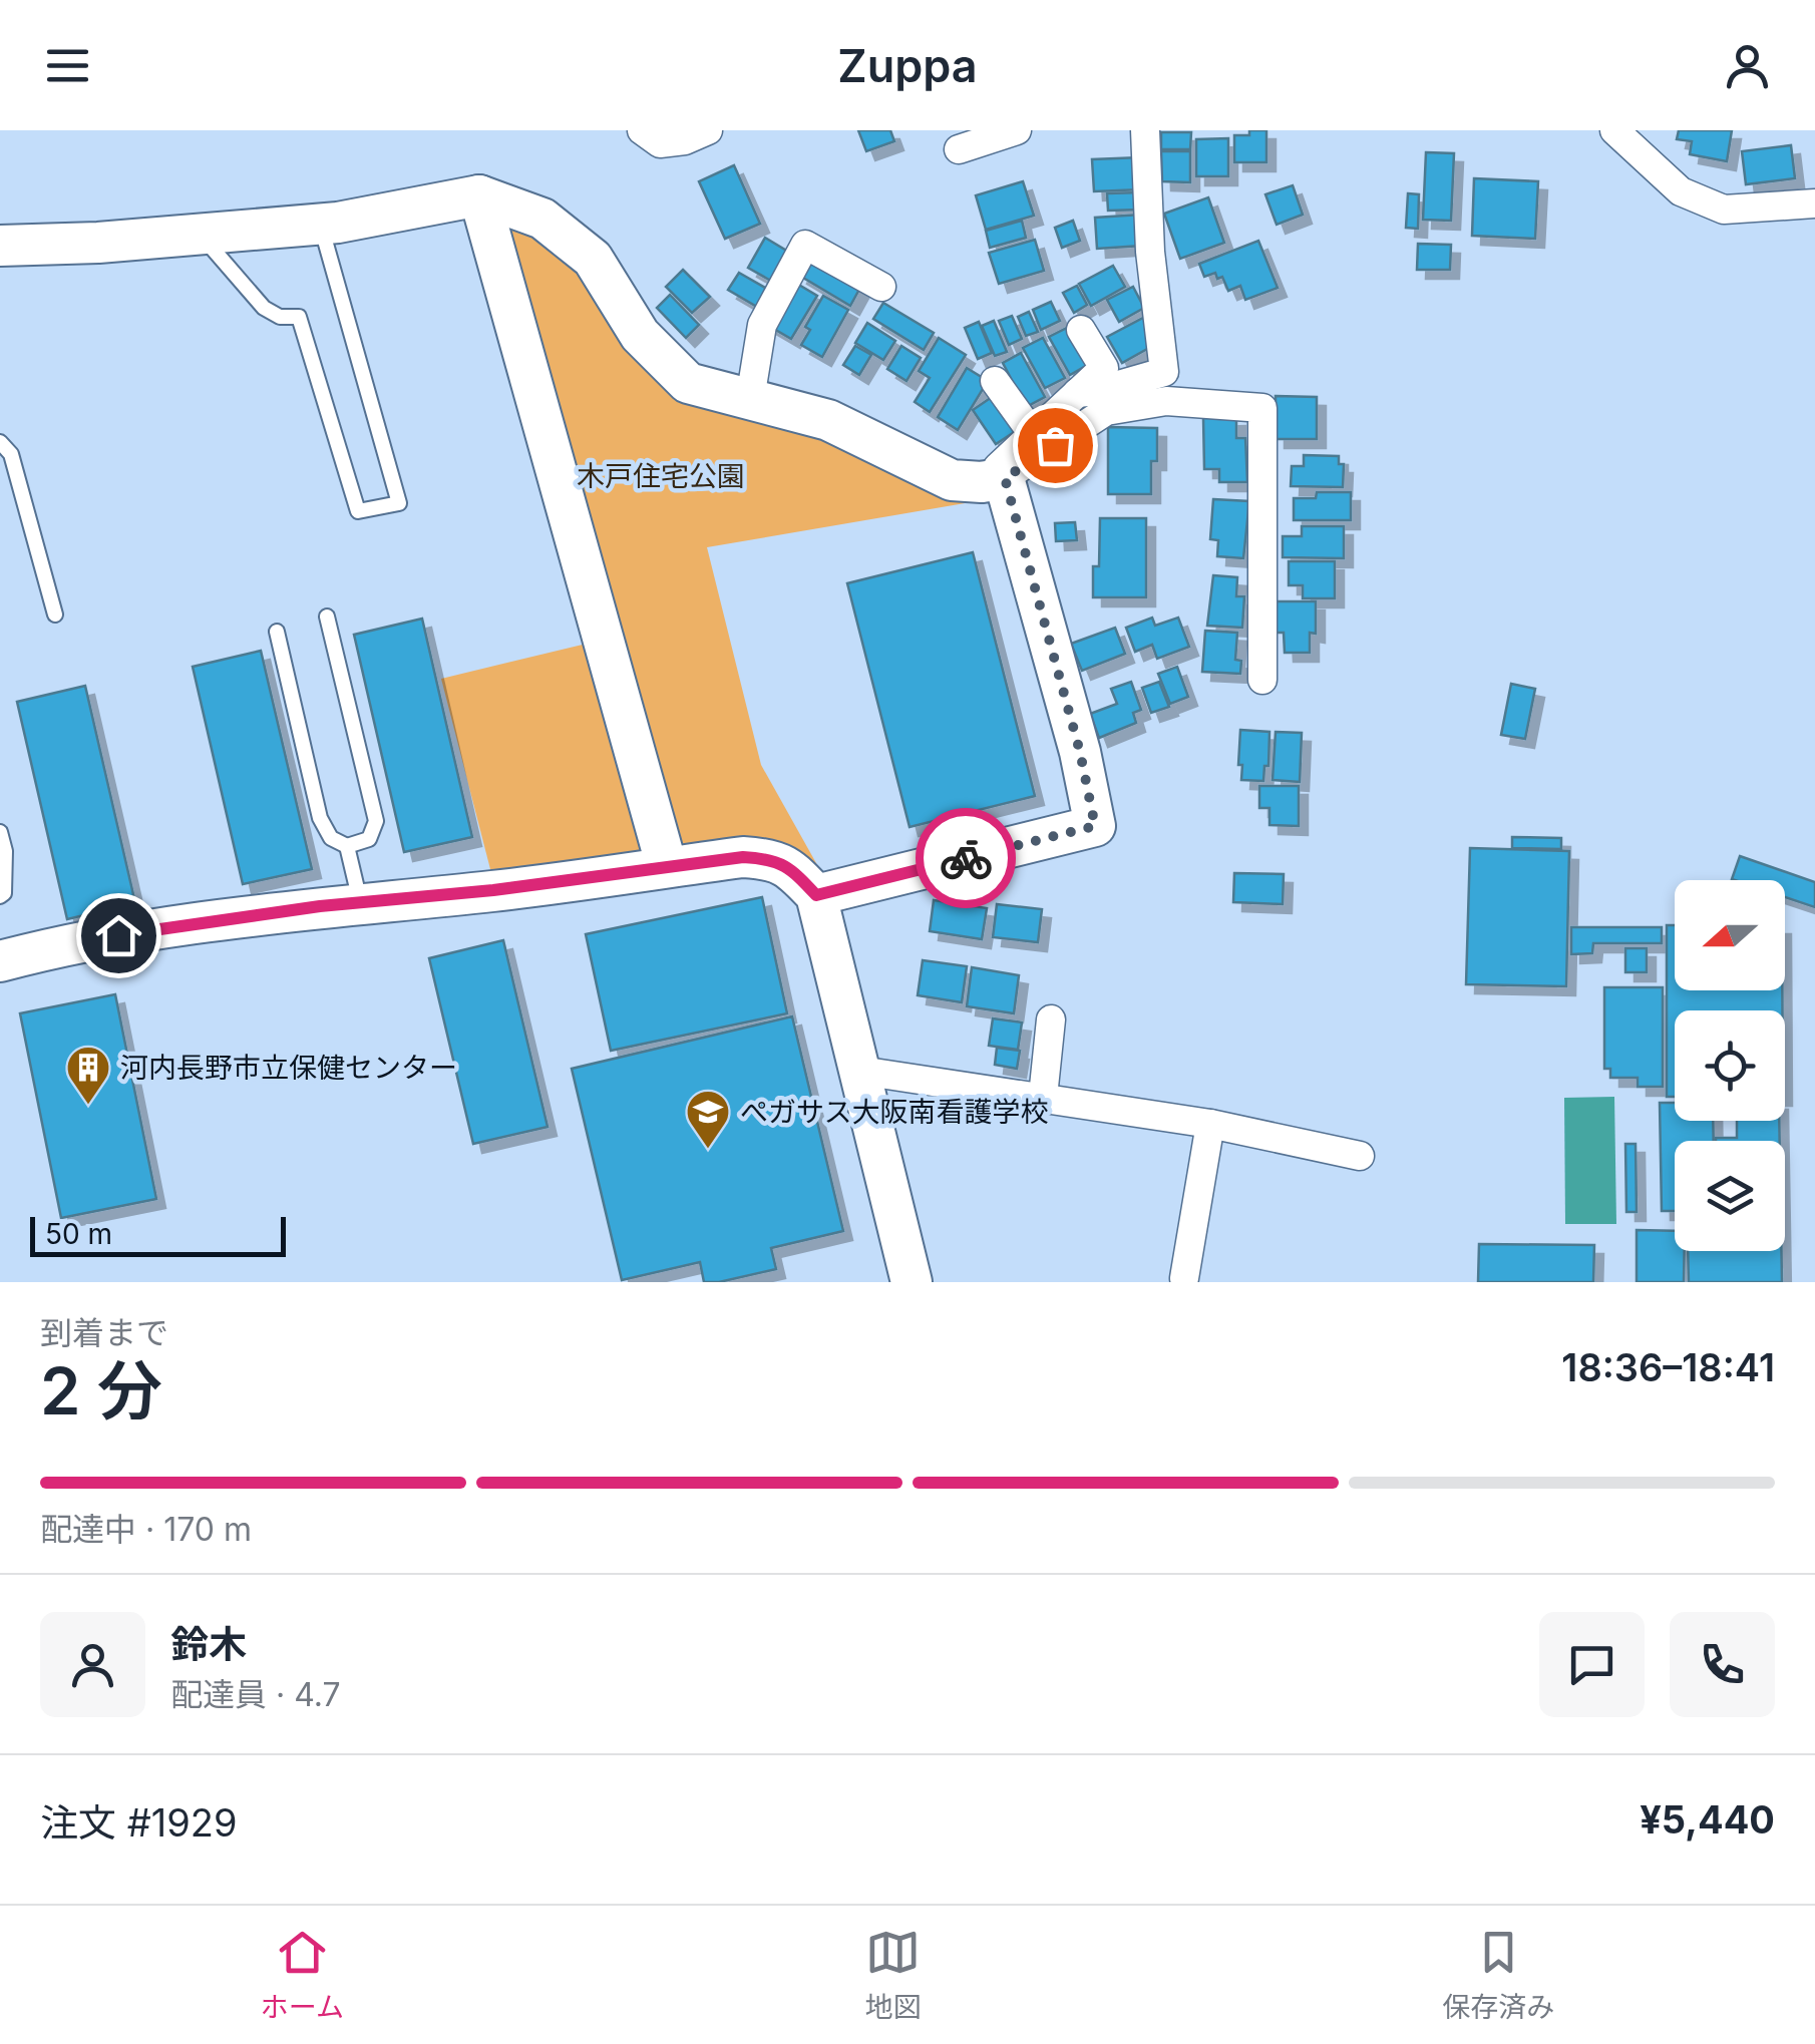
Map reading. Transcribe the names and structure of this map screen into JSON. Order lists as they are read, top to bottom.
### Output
{
  "parks": ["木戸住宅公園"],
  "places": {
    "building": ["河内長野市立保健センター"],
    "school or university": ["ぺガサス大阪南看護学校"]
  },
  "scale_bar": "50 m",
  "north": "left",
  "page": {
    "header": "Zuppa",
    "scale": "50 m",
    "heading": ["2 分", "到着まで", "18:36–18:41"],
    "panel": [
      "鈴木",
      "配達員 · 4.7",
      "注文 #1929",
      "¥5,440"
    ],
    "bar": "配達中 · 170 m",
    "tabs": ["ホーム", "地図", "保存済み"]
  }
}
